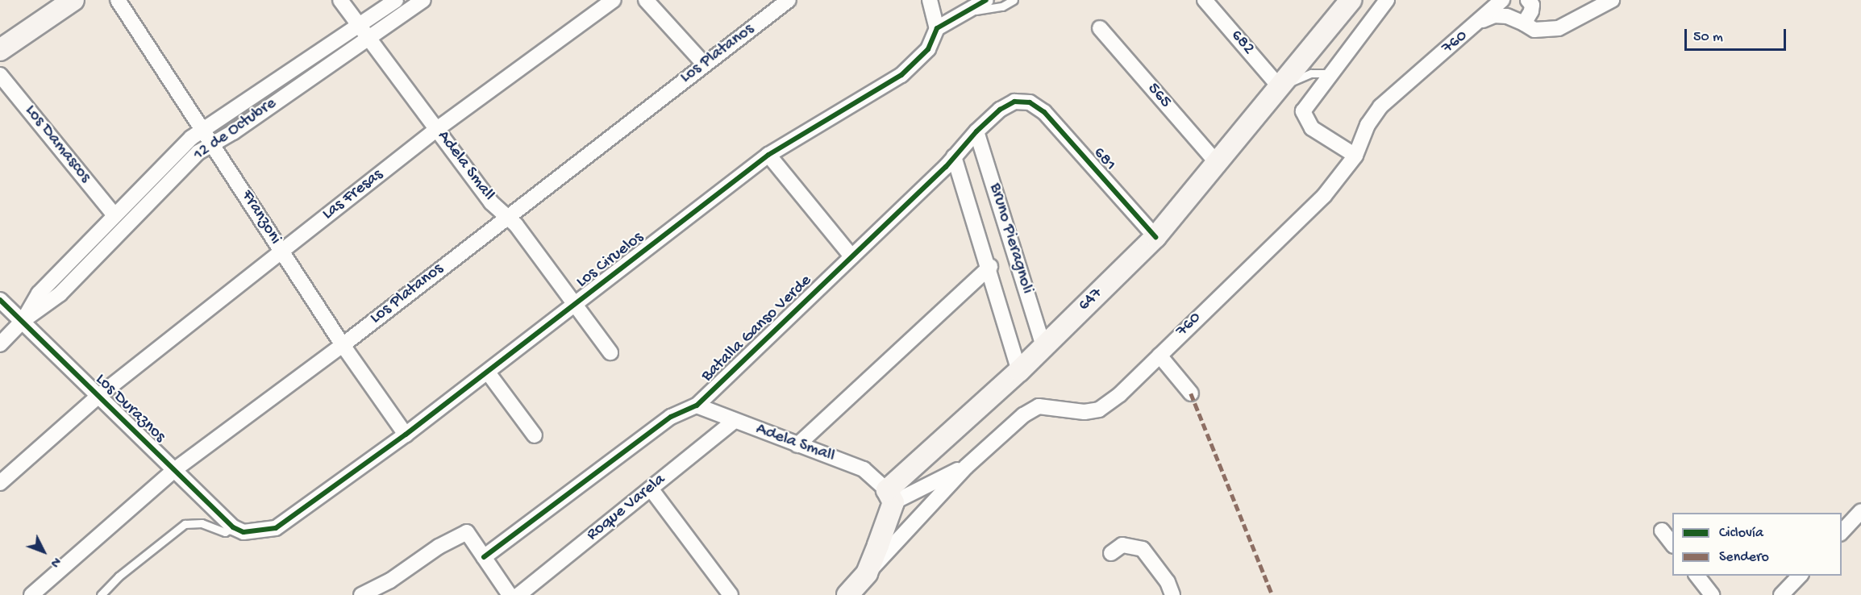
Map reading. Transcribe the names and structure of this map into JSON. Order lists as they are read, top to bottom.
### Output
{
  "streets": {
    "street": [
      "682",
      "760",
      "Los Platanos",
      "565",
      "12 de Octubre",
      "Los Damascos",
      "681",
      "Adela Small",
      "Las Fresas",
      "Franzoni",
      "Bruno Pieragnoli",
      "Los Ciruelos",
      "647",
      "Batalla Ganso Verde",
      "Los Duraznos",
      "Roque Varela"
    ]
  },
  "crossings": [
    ["682", "647"],
    ["760", "647"],
    ["Los Platanos", "Adela Small"],
    ["Los Platanos", "Franzoni"],
    ["Los Platanos", "Los Duraznos"],
    ["565", "647"],
    ["12 de Octubre", "Los Damascos"],
    ["12 de Octubre", "Adela Small"],
    ["12 de Octubre", "Franzoni"],
    ["12 de Octubre", "Los Duraznos"],
    ["681", "647"],
    ["681", "Batalla Ganso Verde"],
    ["Adela Small", "Las Fresas"],
    ["Adela Small", "Los Ciruelos"],
    ["Adela Small", "647"],
    ["Adela Small", "Batalla Ganso Verde"],
    ["Adela Small", "Roque Varela"],
    ["Las Fresas", "Franzoni"],
    ["Las Fresas", "Los Duraznos"],
    ["Franzoni", "Los Ciruelos"],
    ["Bruno Pieragnoli", "647"],
    ["Bruno Pieragnoli", "Batalla Ganso Verde"],
    ["Los Ciruelos", "Los Duraznos"]
  ],
  "legend": ["Ciclovía", "Sendero"],
  "scale_bar": "50 m",
  "north": "bottom right"
}
